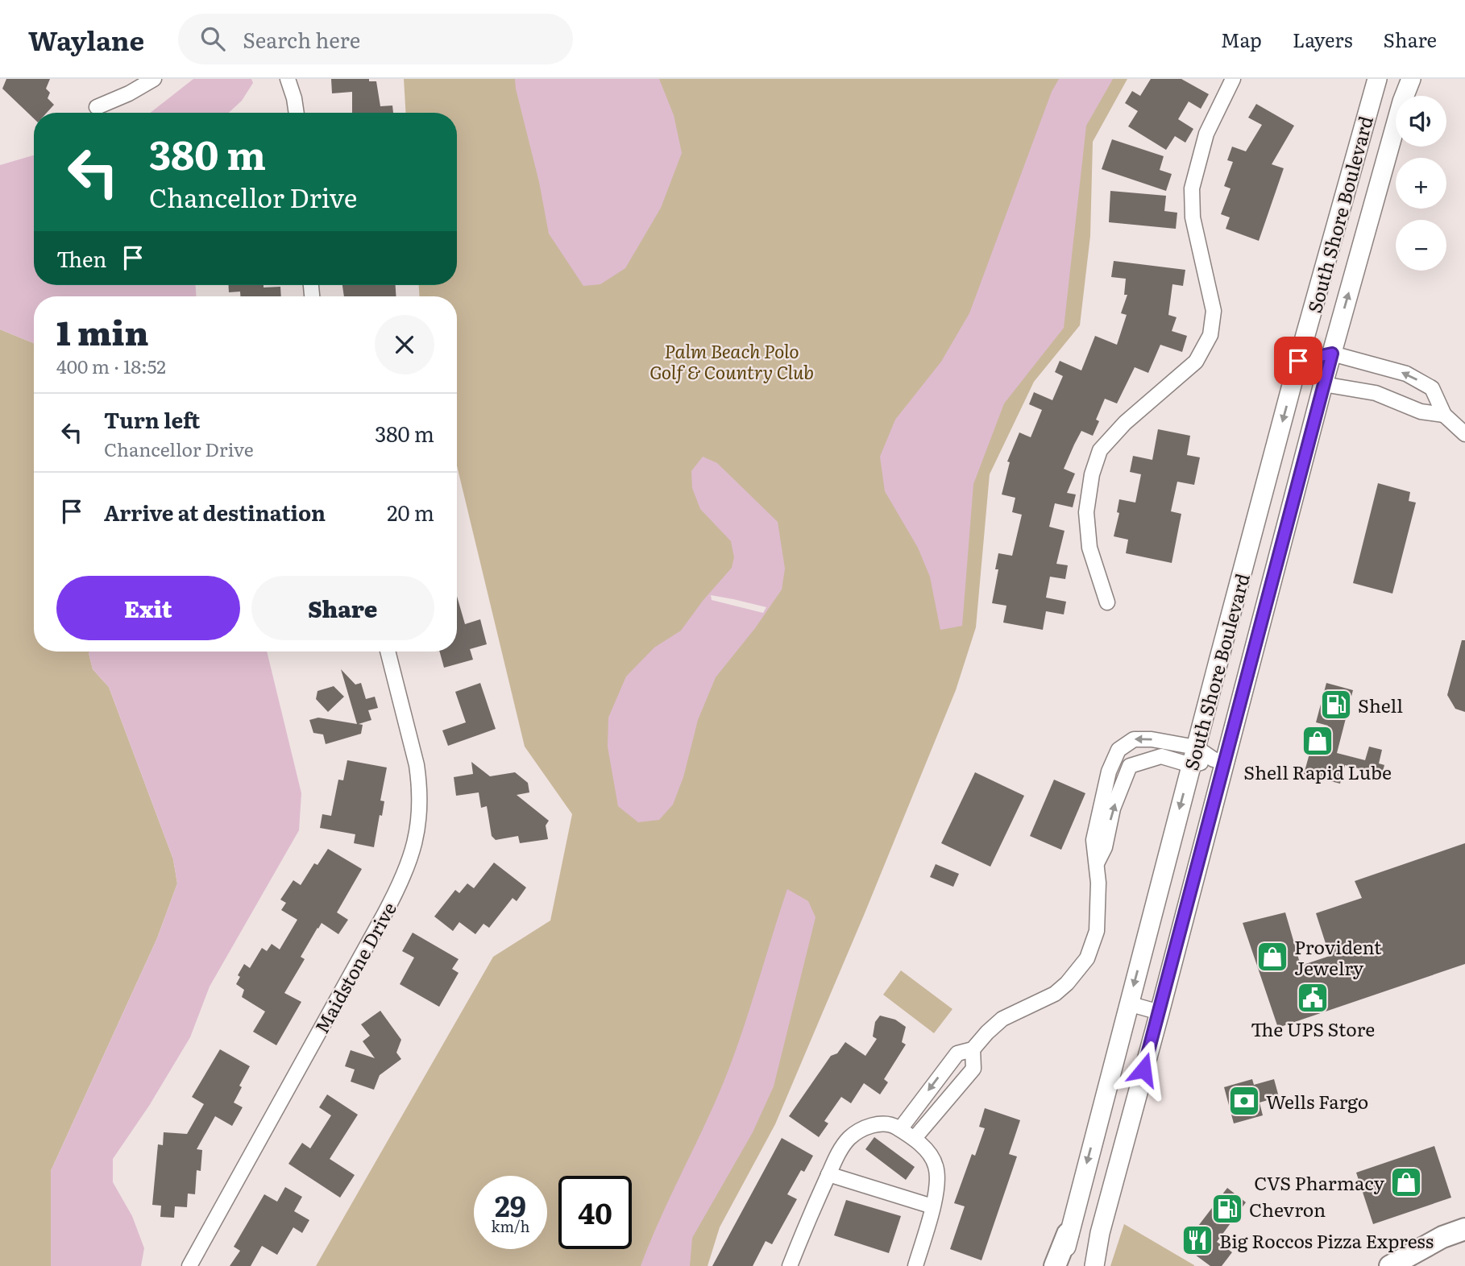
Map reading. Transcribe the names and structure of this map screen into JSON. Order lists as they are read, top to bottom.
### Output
{
  "streets": {
    "street": ["South Shore Boulevard", "Maidstone Drive"]
  },
  "parks": ["Palm Beach Polo Golf & Country Club"],
  "places": {
    "fuel station": ["Shell", "Chevron"],
    "shop": ["Shell Rapid Lube", "Provident Jewelry", "CVS Pharmacy"],
    "public building": ["The UPS Store"],
    "bank": ["Wells Fargo"],
    "restaurant": ["Big Roccos Pizza Express"]
  },
  "page": {
    "header": "Waylane",
    "search": "Search here",
    "nav": ["Map", "Layers", "Share"],
    "map_buttons": ["+", "−"],
    "turn": ["380 m", "Chancellor Drive"],
    "then": "Then",
    "heading": ["1 min", "400 m · 18:52"],
    "list": [
      {
        "name": "Turn left",
        "note": "Chancellor Drive",
        "value": "380 m"
      },
      {
        "name": "Arrive at destination",
        "value": "20 m"
      }
    ],
    "buttons": ["Exit", "Share"],
    "speed": "29 km/h",
    "limit": "40"
  }
}
